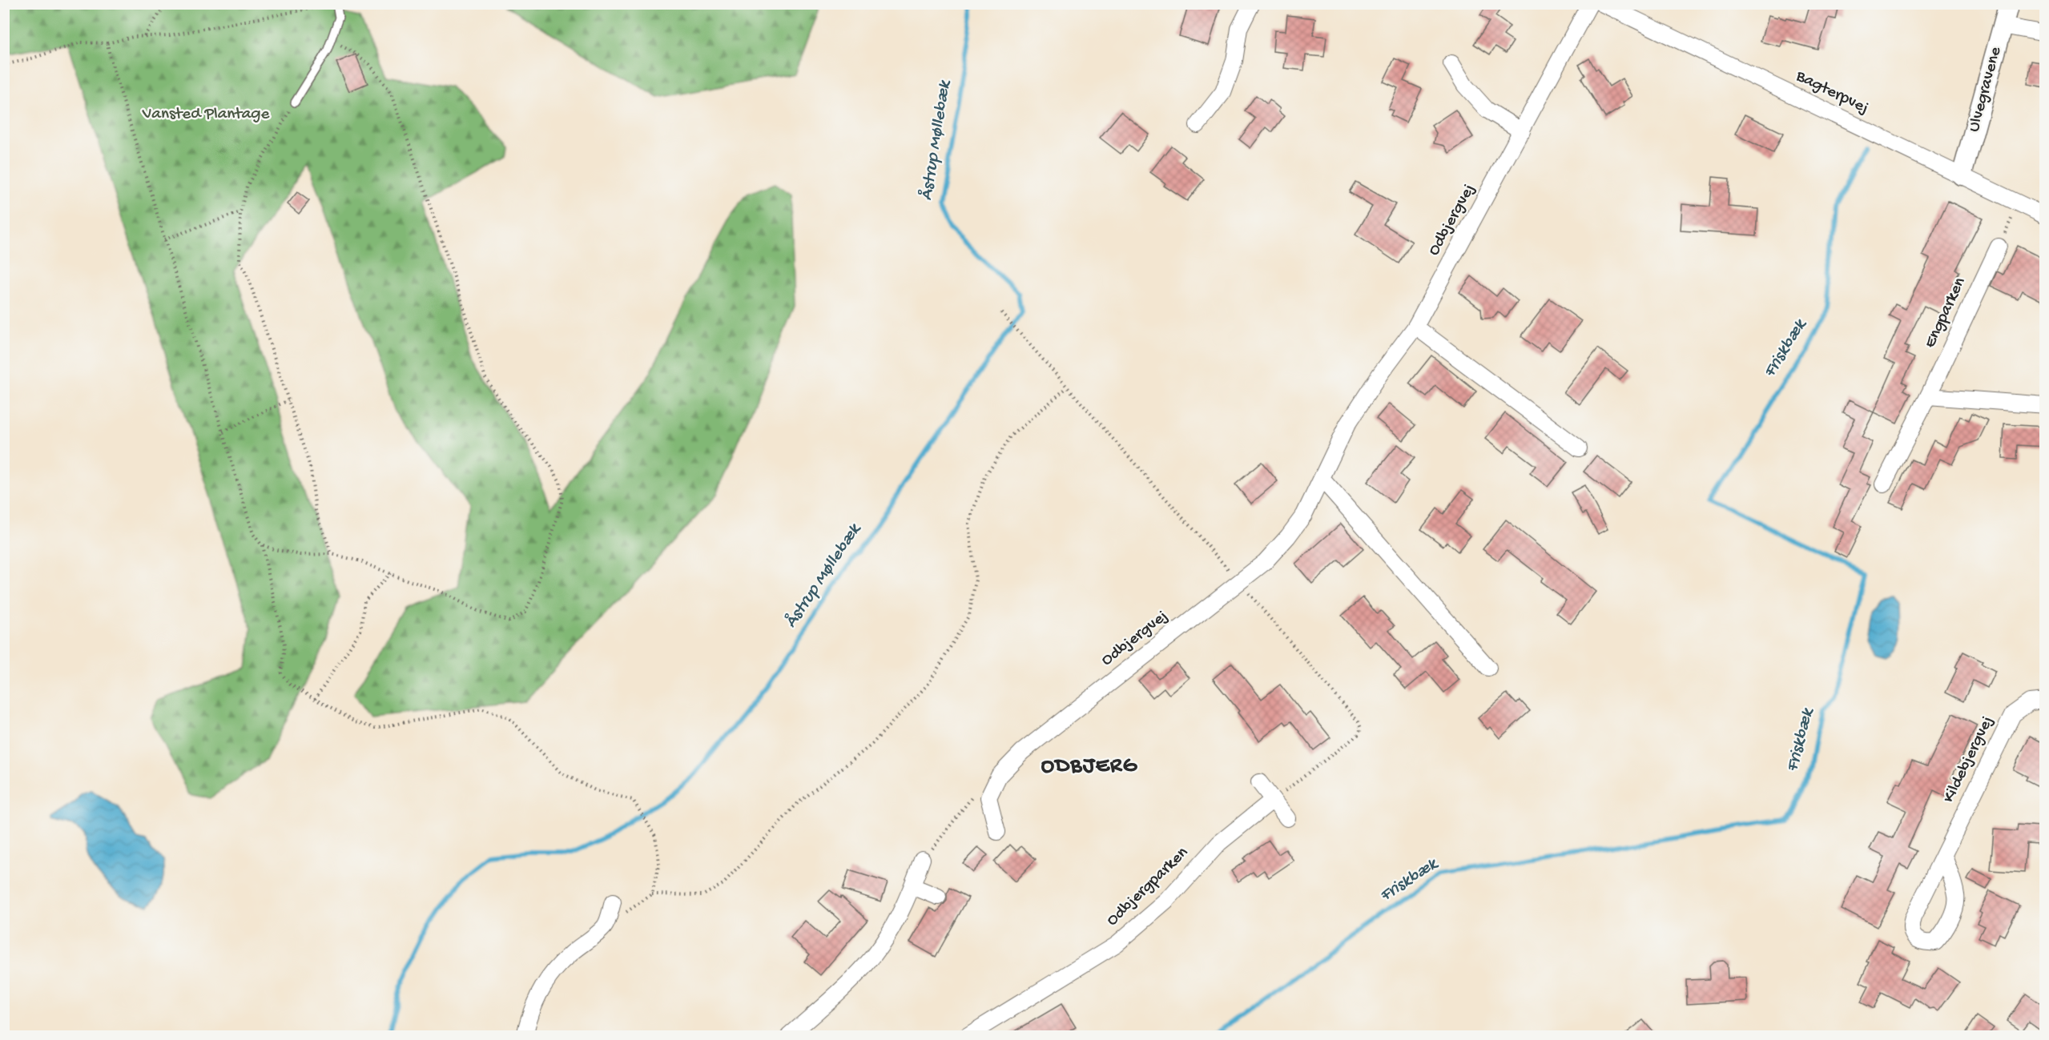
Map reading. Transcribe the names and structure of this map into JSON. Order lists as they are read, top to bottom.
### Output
{
  "streets": {
    "street": [
      "Ulvegravene",
      "Bagterpvej",
      "Odbjergvej",
      "Engparken",
      "Kildebjergvej",
      "Odbjergparken"
    ]
  },
  "crossings": [
    ["Ulvegravene", "Bagterpvej"]
  ],
  "districts": ["ODBJERG"],
  "water": ["Åstrup Møllebæk", "Friskbæk"],
  "parks": ["Vansted Plantage"]
}
